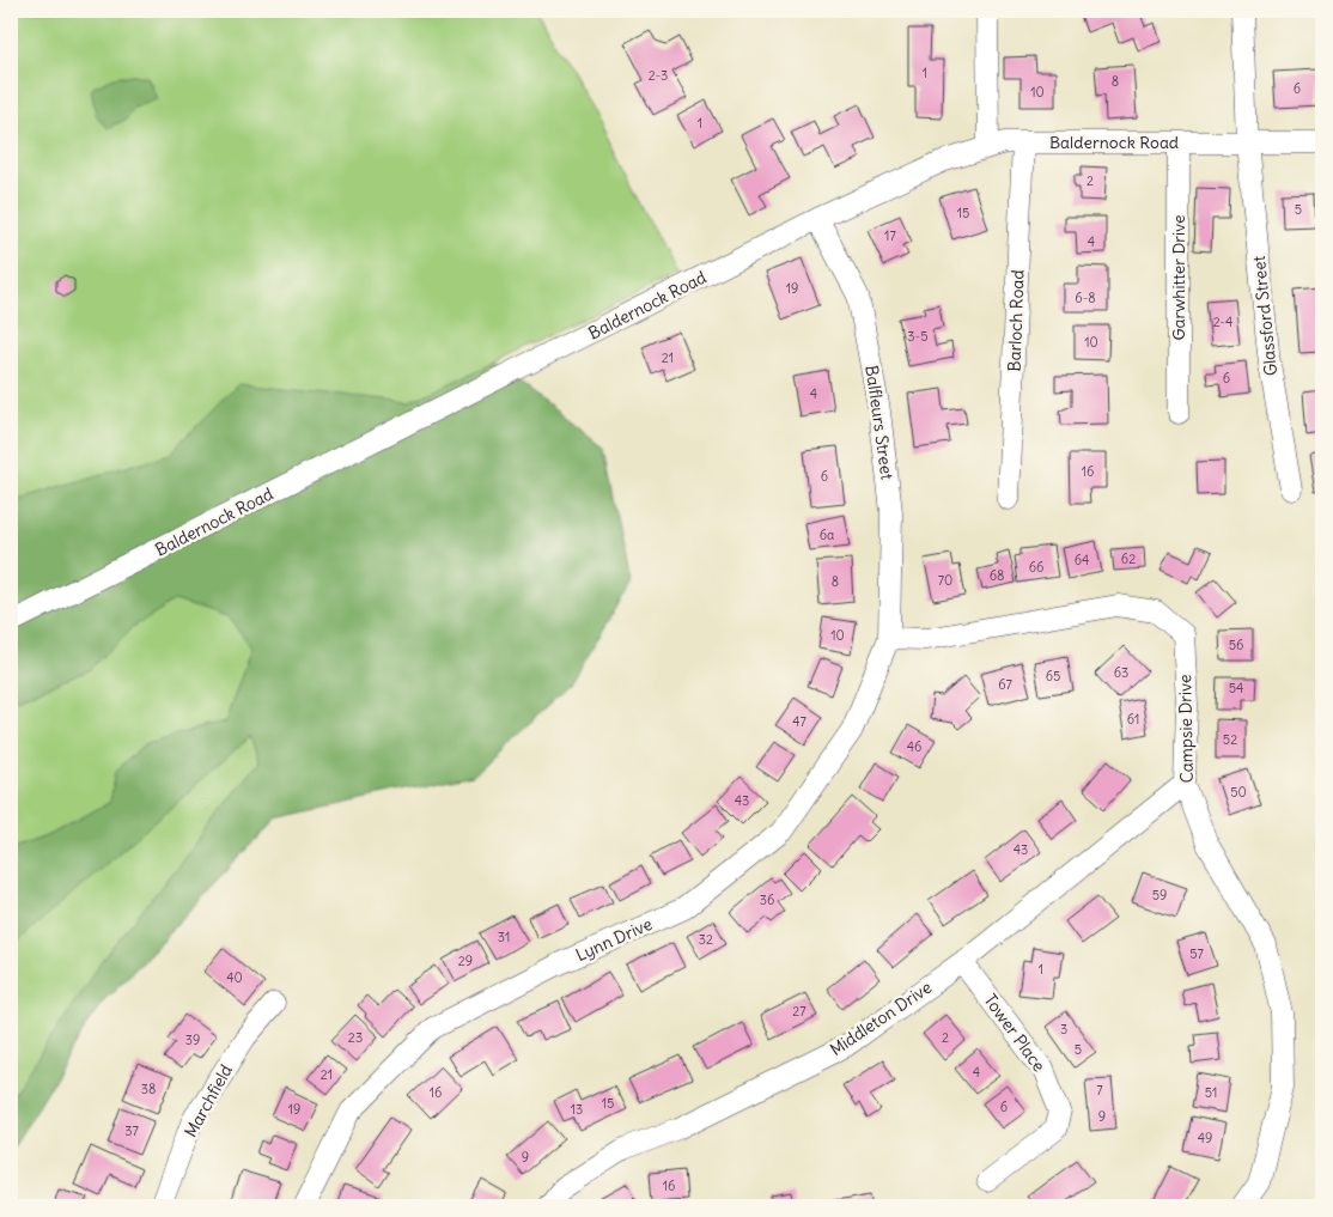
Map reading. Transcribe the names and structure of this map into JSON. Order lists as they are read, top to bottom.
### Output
{
  "streets": {
    "street": [
      "Baldernock Road",
      "Garwhitter Drive",
      "Glassford Street",
      "Barloch Road",
      "Balfleurs Street",
      "Campsie Drive",
      "Lynn Drive",
      "Middleton Drive",
      "Tower Place",
      "Marchfield"
    ]
  },
  "crossings": [
    ["Baldernock Road", "Garwhitter Drive"],
    ["Baldernock Road", "Glassford Street"],
    ["Baldernock Road", "Barloch Road"],
    ["Baldernock Road", "Balfleurs Street"],
    ["Balfleurs Street", "Campsie Drive"],
    ["Balfleurs Street", "Lynn Drive"],
    ["Campsie Drive", "Lynn Drive"],
    ["Campsie Drive", "Middleton Drive"],
    ["Middleton Drive", "Tower Place"]
  ],
  "house_numbers": [
    "1",
    "2-3",
    "8",
    "6",
    "10",
    "1",
    "2",
    "5",
    "15",
    "17",
    "4",
    "19",
    "6-8",
    "2-4",
    "3-5",
    "10",
    "21",
    "6",
    "4",
    "16",
    "6",
    "6a",
    "62",
    "64",
    "66",
    "68",
    "70",
    "8",
    "10",
    "56",
    "63",
    "65",
    "67",
    "54",
    "61",
    "47",
    "52",
    "46",
    "50",
    "43",
    "43",
    "59",
    "36",
    "31",
    "32",
    "57",
    "29",
    "1",
    "40",
    "27",
    "3",
    "23",
    "2",
    "39",
    "5",
    "4",
    "21",
    "38",
    "7",
    "16",
    "51",
    "15",
    "6",
    "19",
    "13",
    "9",
    "37",
    "49",
    "9",
    "16"
  ]
}
